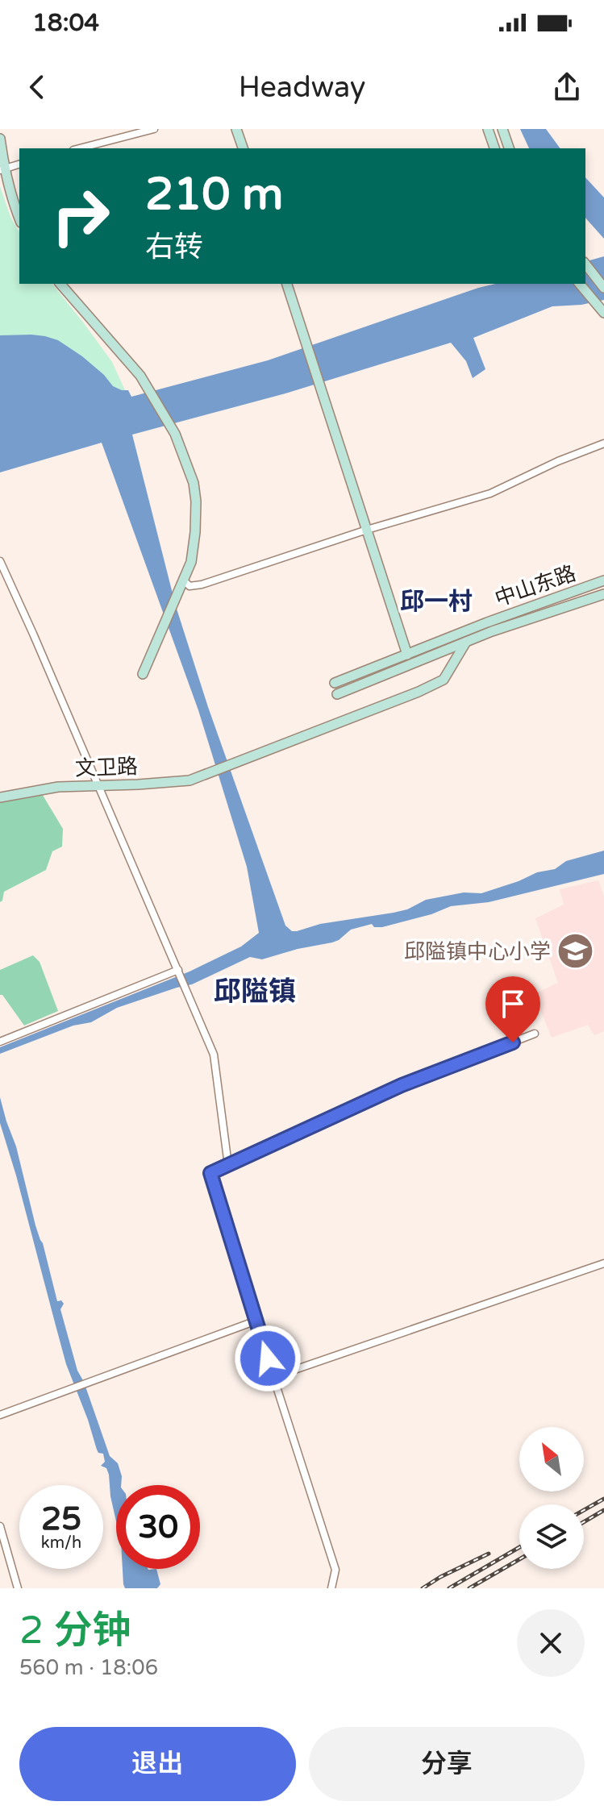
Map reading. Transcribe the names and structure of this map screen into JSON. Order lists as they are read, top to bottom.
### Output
{
  "streets": {
    "street": ["中山东路", "文卫路"]
  },
  "crossings": [
    ["中山东路", "文卫路"]
  ],
  "districts": ["邱一村", "邱隘镇"],
  "places": {
    "school or university": ["邱隘镇中心小学"]
  },
  "north": "top left",
  "page": {
    "status": "18:04",
    "header": "Headway",
    "turn": ["210 m", "右转"],
    "speed": "25 km/h",
    "limit": "30",
    "heading": ["2 分钟", "560 m · 18:06"],
    "buttons": ["退出", "分享"]
  }
}
